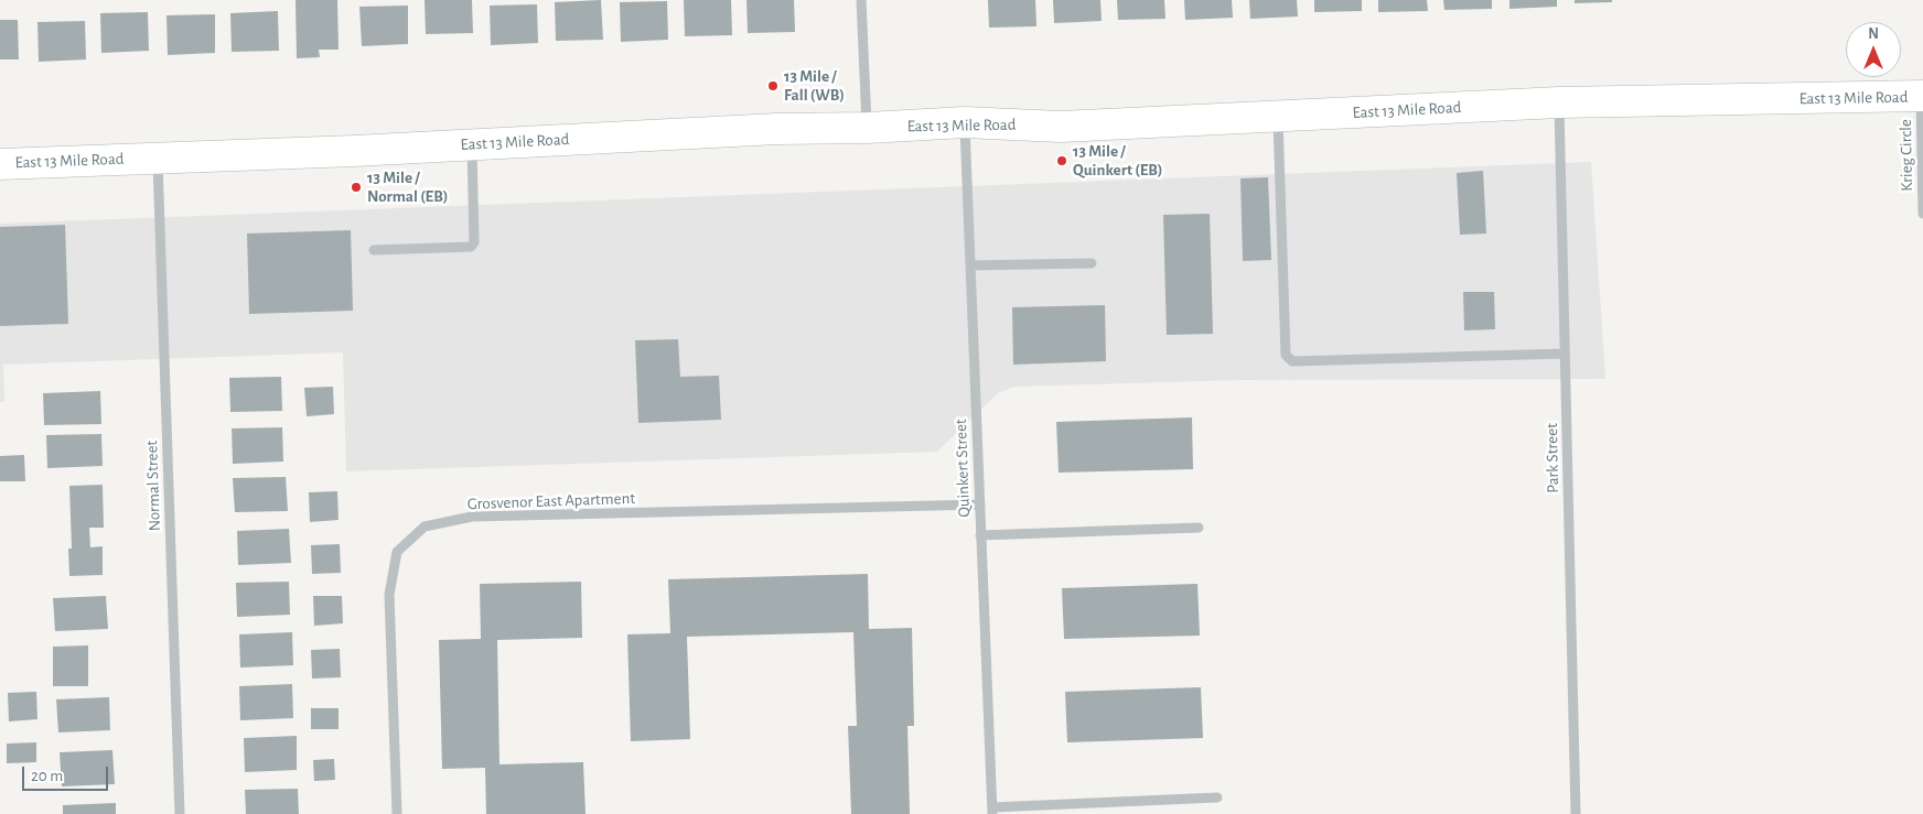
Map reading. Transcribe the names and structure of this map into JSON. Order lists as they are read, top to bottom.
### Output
{
  "streets": {
    "main road": ["East 13 Mile Road"],
    "street": [
      "Krieg Circle",
      "Park Street",
      "Quinkert Street",
      "Normal Street",
      "Grosvenor East Apartment"
    ]
  },
  "crossings": [
    ["East 13 Mile Road", "Krieg Circle"],
    ["East 13 Mile Road", "Park Street"],
    ["East 13 Mile Road", "Quinkert Street"],
    ["East 13 Mile Road", "Normal Street"],
    ["Quinkert Street", "Grosvenor East Apartment"]
  ],
  "places": ["13 Mile / Fall (WB)", "13 Mile / Quinkert (EB)", "13 Mile / Normal (EB)"],
  "scale_bar": "20 m",
  "north": "top"
}
